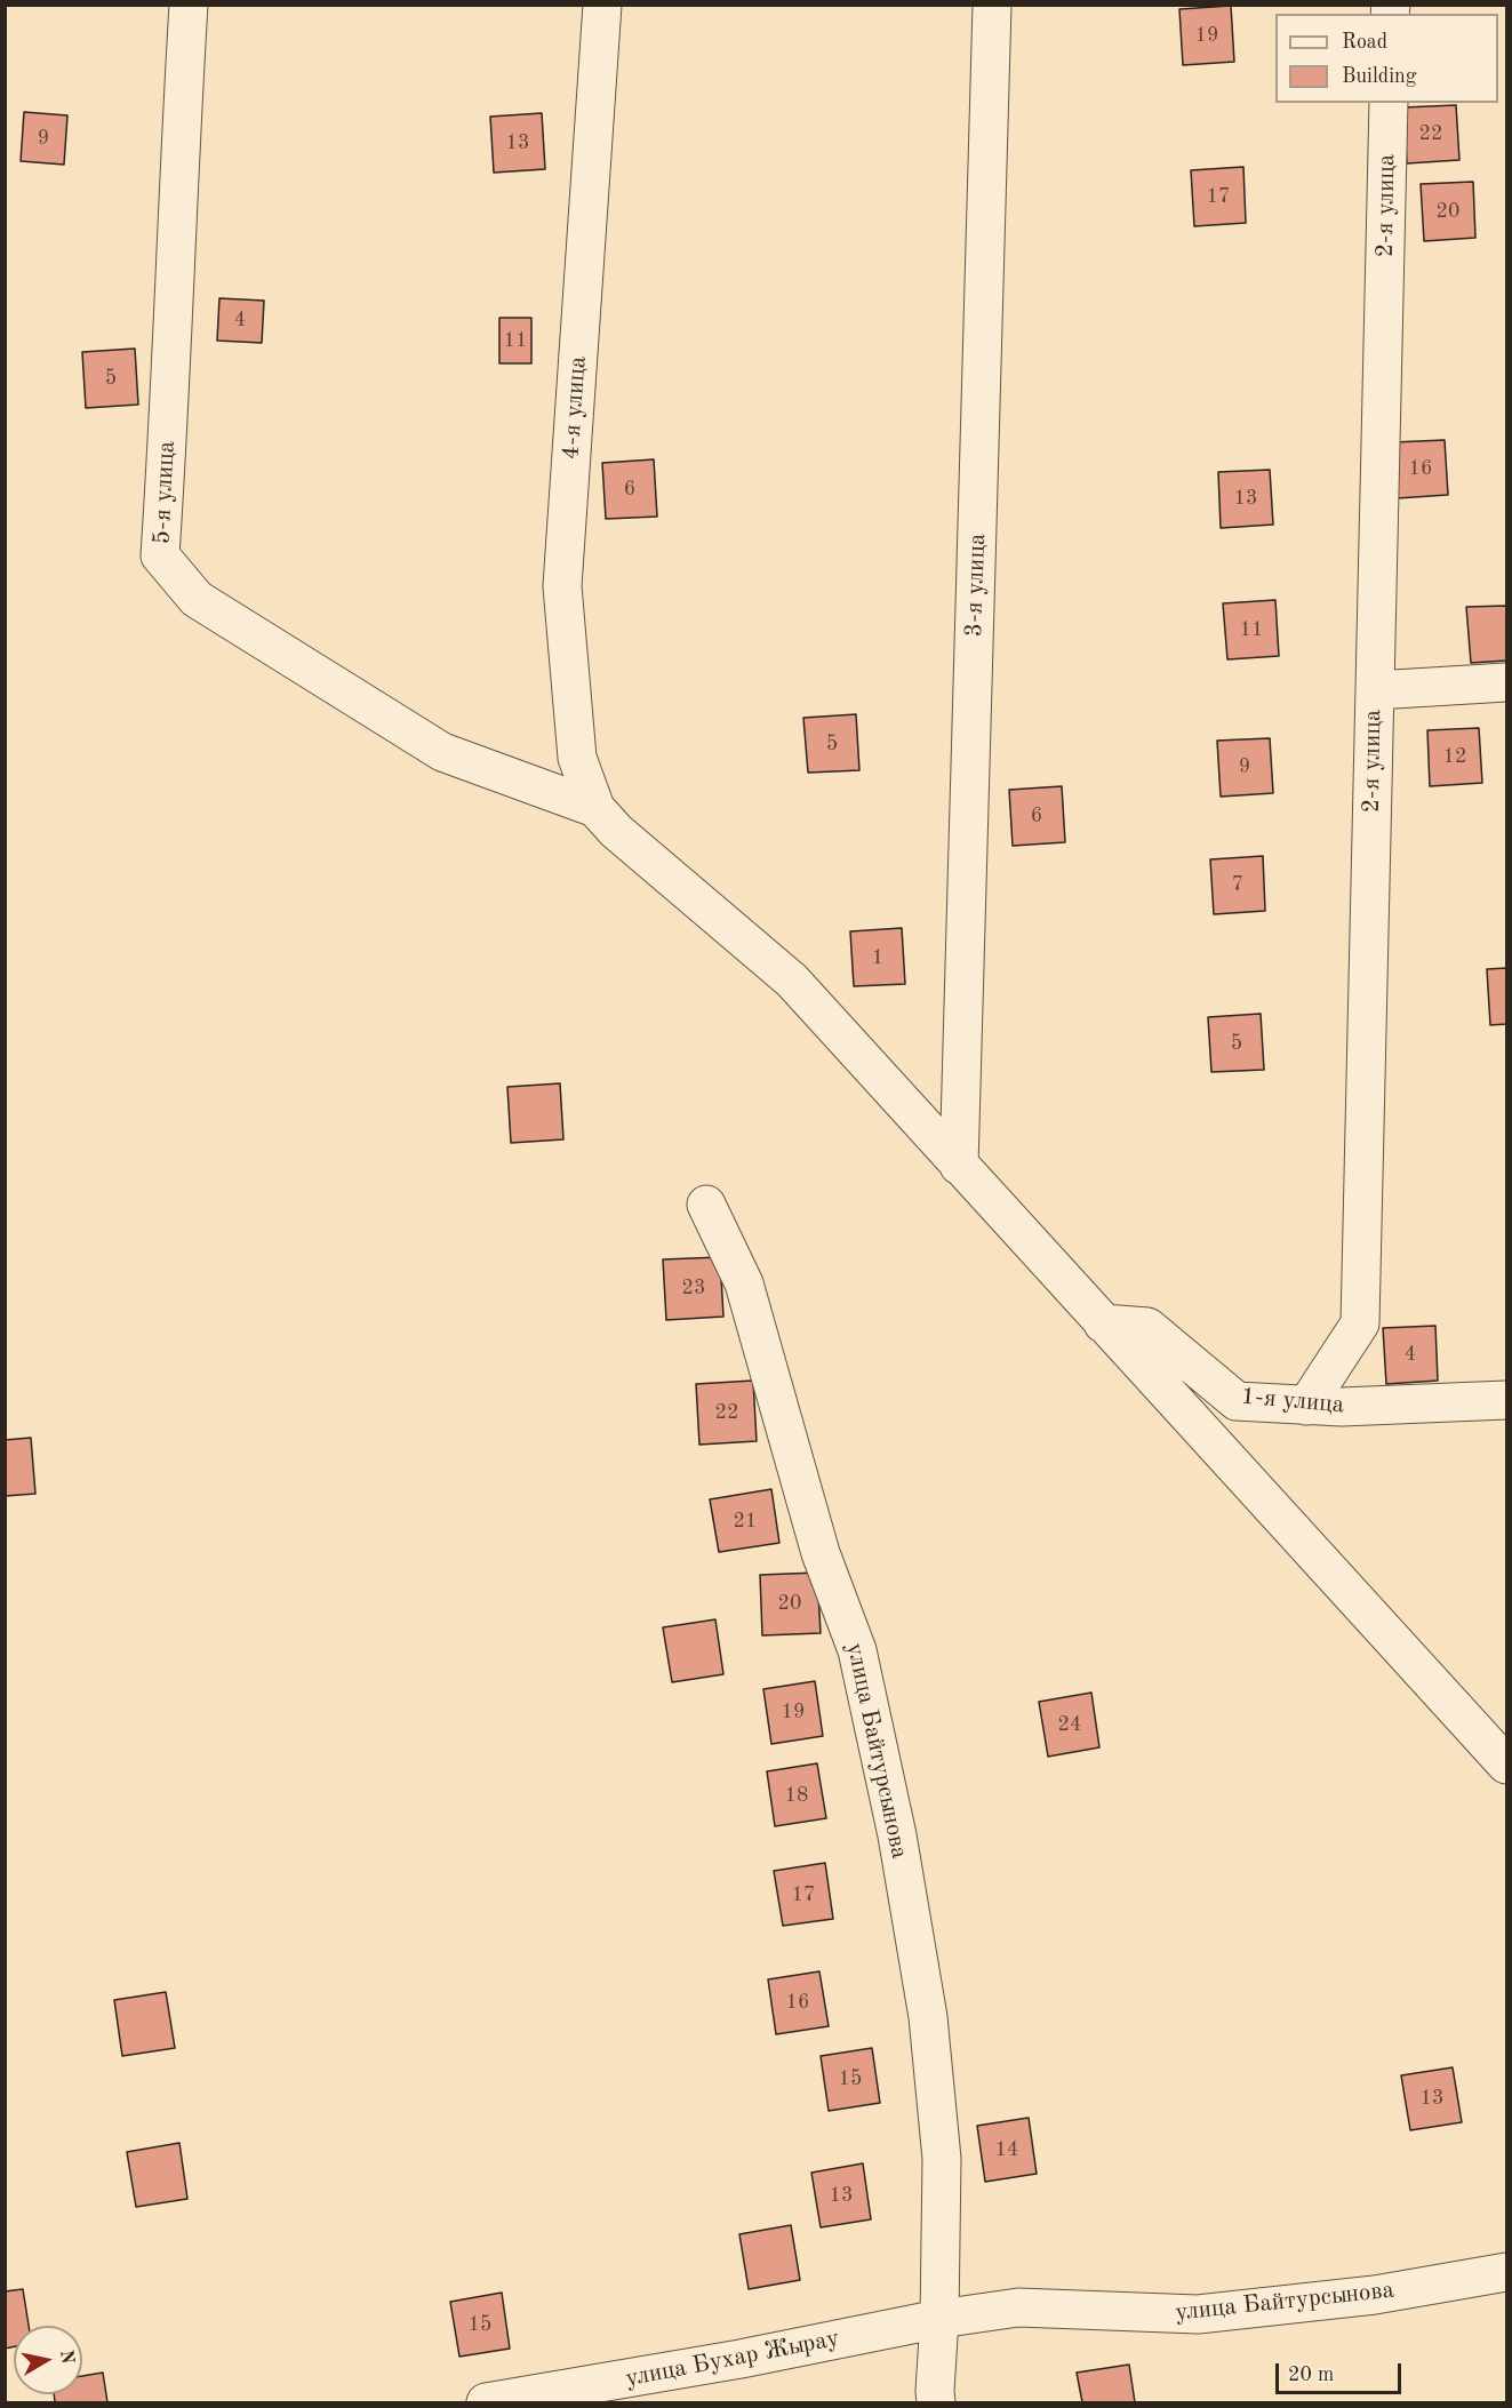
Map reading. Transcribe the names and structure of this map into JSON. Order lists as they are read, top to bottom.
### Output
{
  "streets": {
    "street": [
      "2-я улица",
      "4-я улица",
      "5-я улица",
      "3-я улица",
      "1-я улица",
      "улица Байтурсынова",
      "улица Бухар Жырау"
    ]
  },
  "crossings": [
    ["2-я улица", "1-я улица"],
    ["4-я улица", "5-я улица"],
    ["улица Байтурсынова", "улица Бухар Жырау"]
  ],
  "house_numbers": [
    "19",
    "22",
    "9",
    "13",
    "17",
    "20",
    "4",
    "11",
    "5",
    "16",
    "6",
    "13",
    "11",
    "5",
    "12",
    "9",
    "6",
    "7",
    "1",
    "5",
    "23",
    "4",
    "22",
    "21",
    "20",
    "19",
    "24",
    "18",
    "17",
    "16",
    "15",
    "13",
    "14",
    "13",
    "15"
  ],
  "legend": ["Road", "Building"],
  "scale_bar": "20 m",
  "north": "right"
}
